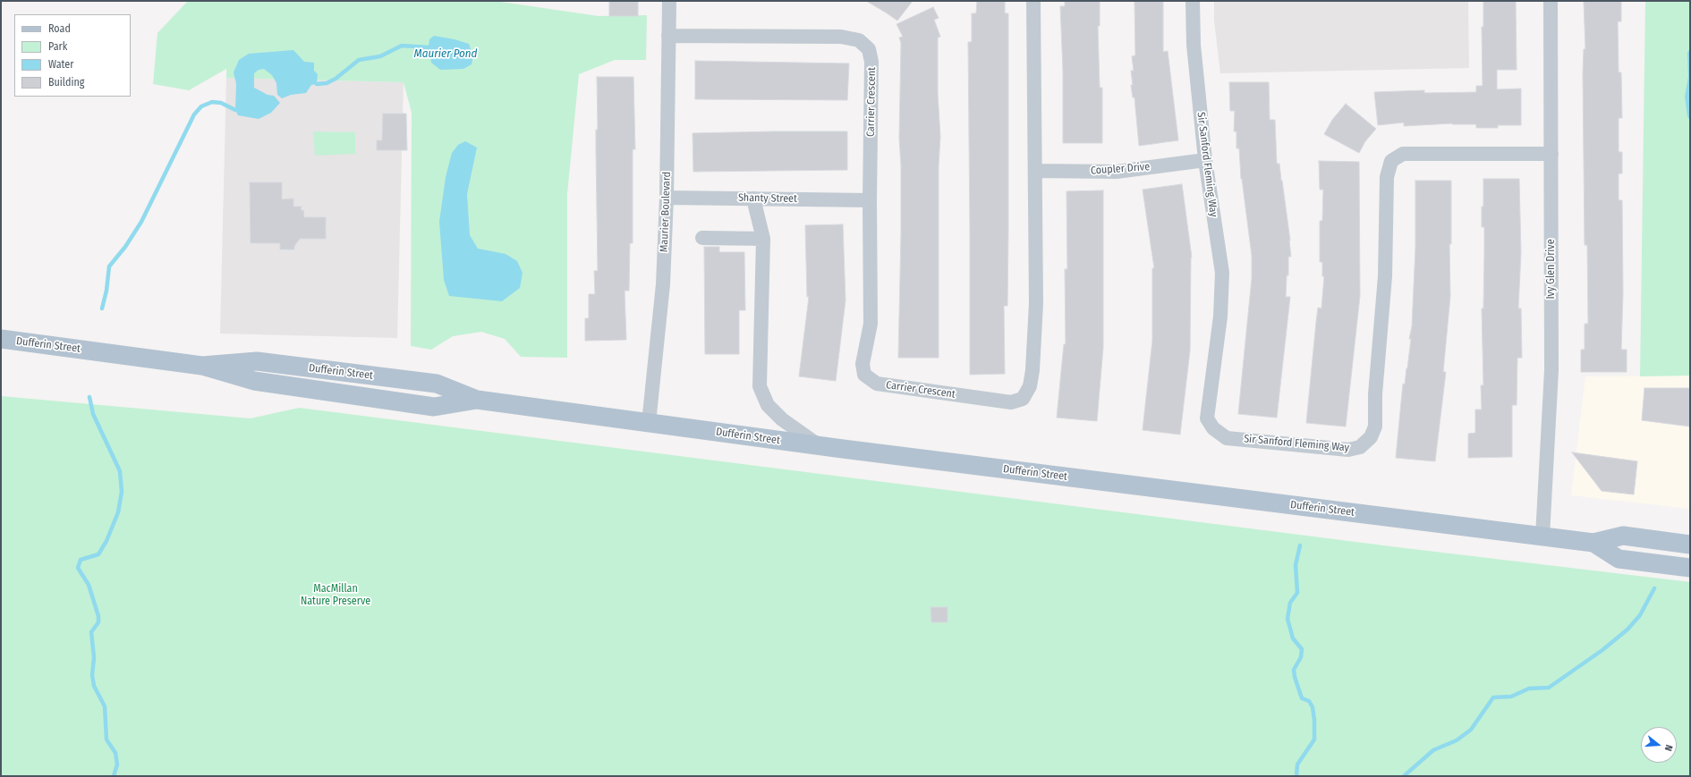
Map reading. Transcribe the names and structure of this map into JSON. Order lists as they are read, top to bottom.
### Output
{
  "streets": {
    "main road": ["Dufferin Street"],
    "street": [
      "Carrier Crescent",
      "Sir Sanford Fleming Way",
      "Coupler Drive",
      "Shanty Street",
      "Maurier Boulevard",
      "Ivy Glen Drive"
    ]
  },
  "crossings": [
    ["Carrier Crescent", "Coupler Drive"],
    ["Carrier Crescent", "Shanty Street"],
    ["Carrier Crescent", "Maurier Boulevard"],
    ["Sir Sanford Fleming Way", "Coupler Drive"],
    ["Sir Sanford Fleming Way", "Ivy Glen Drive"],
    ["Shanty Street", "Maurier Boulevard"],
    ["Maurier Boulevard", "Dufferin Street"],
    ["Ivy Glen Drive", "Dufferin Street"]
  ],
  "water": ["Maurier Pond"],
  "parks": ["MacMillan Nature Preserve"],
  "legend": [
    "Road",
    "Park",
    "Water",
    "Building"
  ],
  "north": "right"
}
